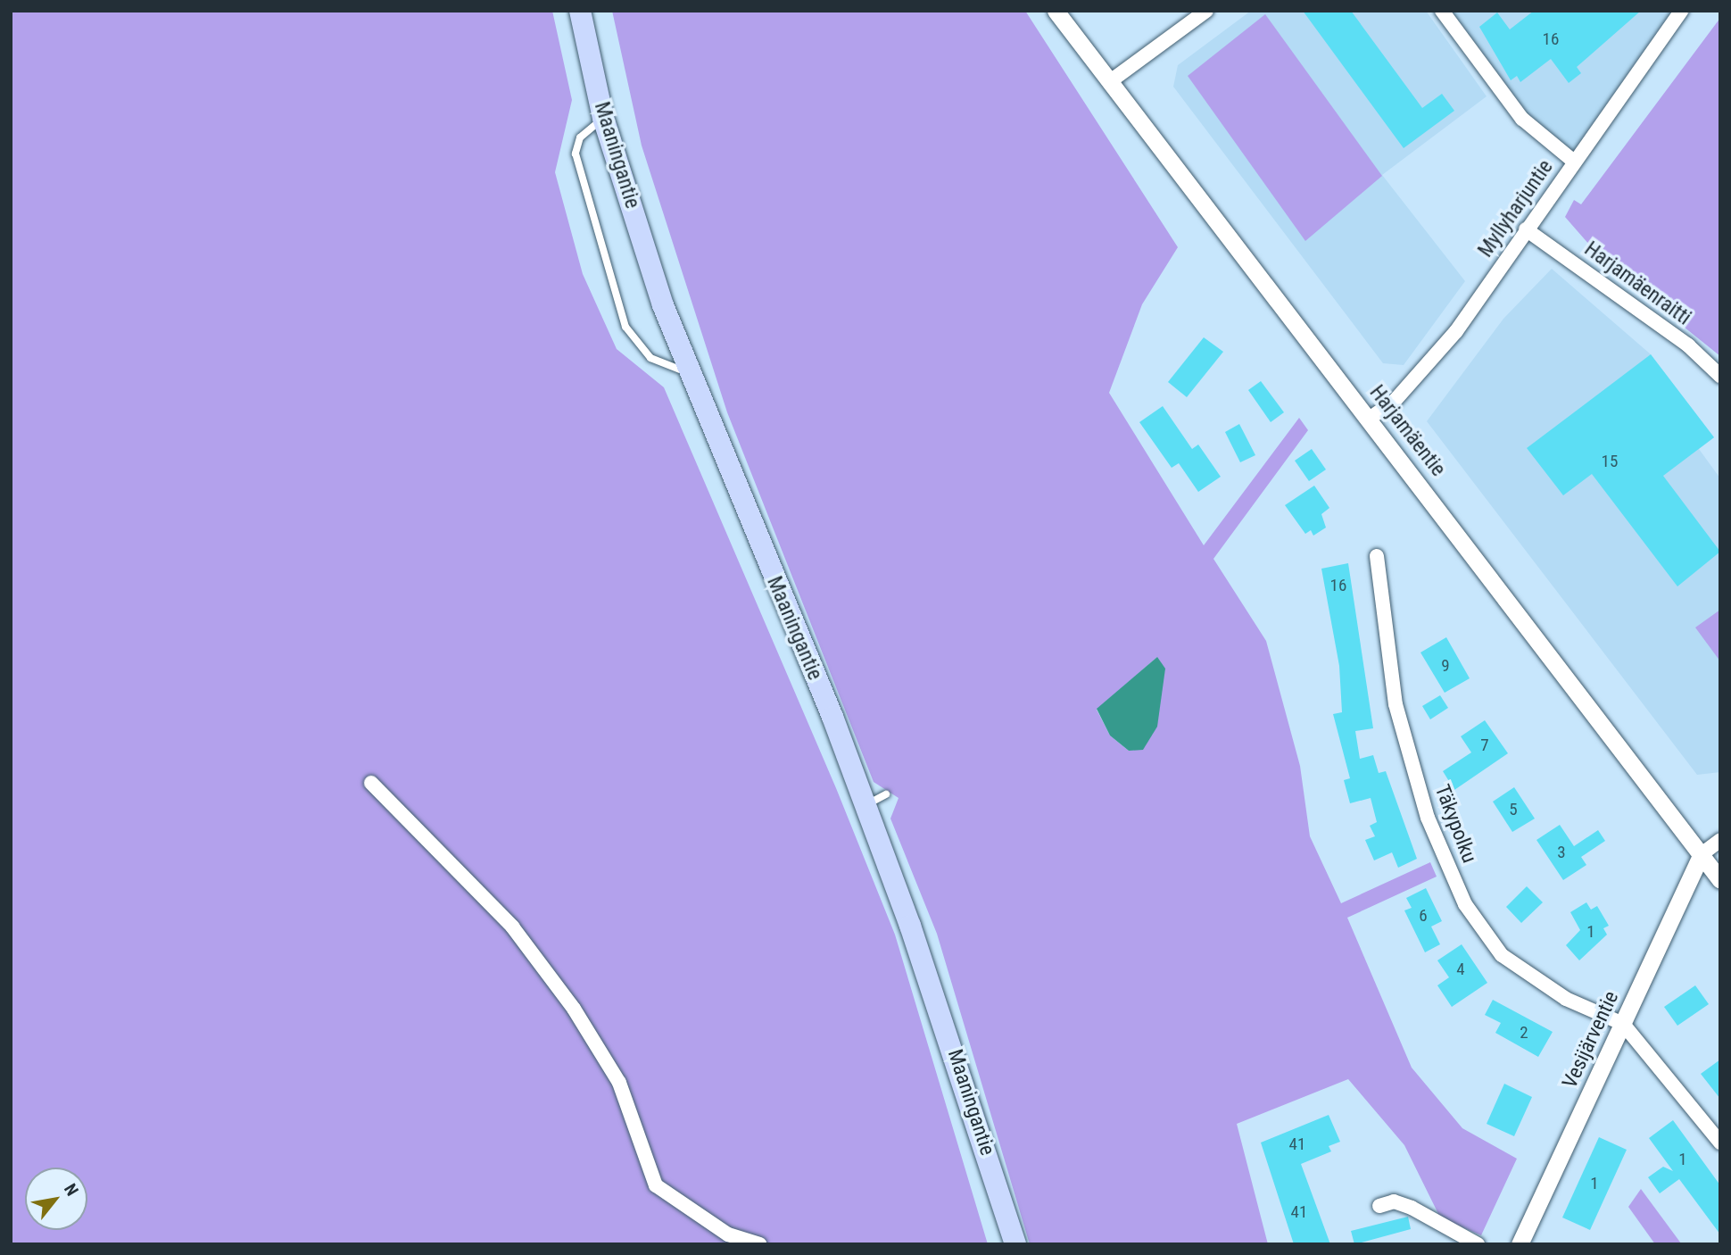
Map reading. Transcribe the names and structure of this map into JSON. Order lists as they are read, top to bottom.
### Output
{
  "streets": {
    "main road": ["Maaningantie"],
    "street": [
      "Myllyharjuntie",
      "Harjamäenraitti",
      "Harjamäentie",
      "Täkypolku",
      "Vesijärventie"
    ]
  },
  "crossings": [
    ["Myllyharjuntie", "Harjamäenraitti"],
    ["Myllyharjuntie", "Harjamäentie"],
    ["Harjamäentie", "Vesijärventie"],
    ["Täkypolku", "Vesijärventie"]
  ],
  "house_numbers": [
    "16",
    "15",
    "16",
    "9",
    "7",
    "5",
    "3",
    "6",
    "1",
    "4",
    "2",
    "41",
    "1",
    "1",
    "41"
  ],
  "north": "top right"
}
